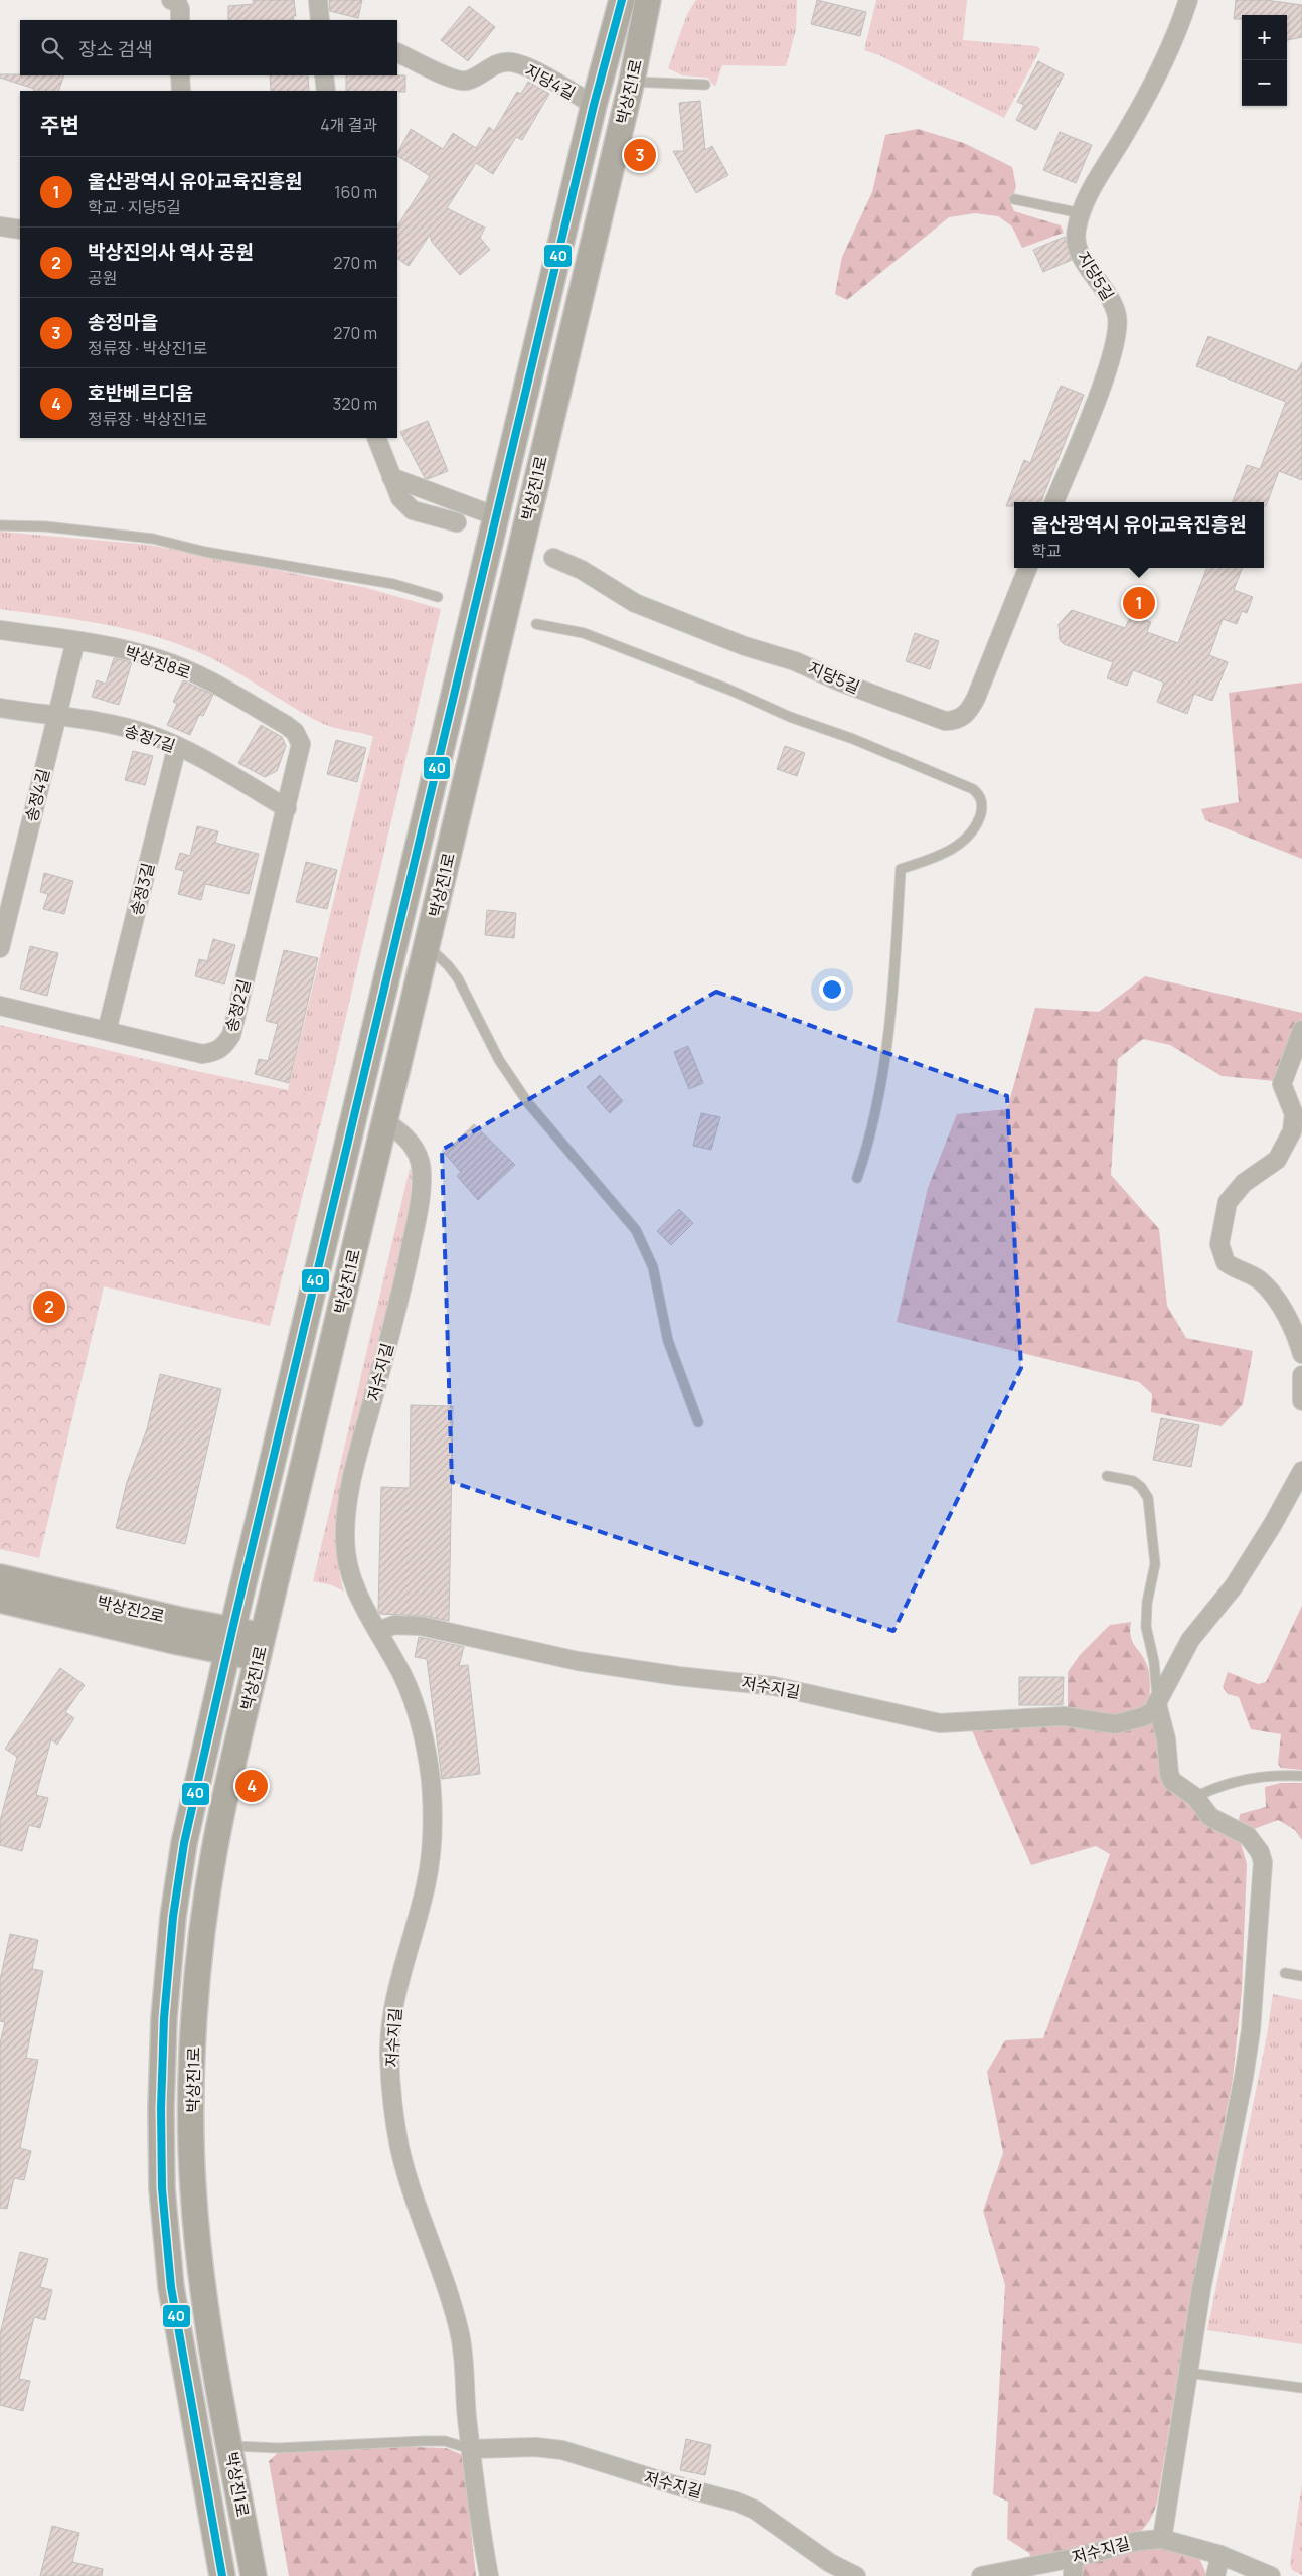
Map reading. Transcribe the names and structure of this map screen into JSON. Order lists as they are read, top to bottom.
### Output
{
  "streets": {
    "street": [
      "지당4길",
      "박상진1로",
      "지당5길",
      "박상진8로",
      "송정7길",
      "송정4길",
      "송정3길",
      "송정2길",
      "저수지길",
      "박상진2로"
    ]
  },
  "crossings": [
    ["지당4길", "박상진1로"],
    ["박상진1로", "저수지길"],
    ["박상진1로", "박상진2로"],
    ["박상진8로", "송정4길"],
    ["박상진8로", "송정2길"],
    ["송정7길", "송정4길"],
    ["송정7길", "송정3길"],
    ["송정7길", "송정2길"],
    ["송정3길", "송정2길"]
  ],
  "lines": ["transit line 40"],
  "page": {
    "map_buttons": ["+", "−"],
    "search": "장소 검색",
    "heading": ["주변", "4개 결과"],
    "pins": [
      "3",
      "1",
      "2",
      "4"
    ],
    "list": [
      {
        "mark": "1",
        "name": "울산광역시 유아교육진흥원",
        "note": "학교 · 지당5길",
        "value": "160 m"
      },
      {
        "mark": "2",
        "name": "박상진의사 역사 공원",
        "note": "공원",
        "value": "270 m"
      },
      {
        "mark": "3",
        "name": "송정마을",
        "note": "정류장 · 박상진1로",
        "value": "270 m"
      },
      {
        "mark": "4",
        "name": "호반베르디움",
        "note": "정류장 · 박상진1로",
        "value": "320 m"
      }
    ],
    "popup": ["울산광역시 유아교육진흥원", "학교"]
  }
}
